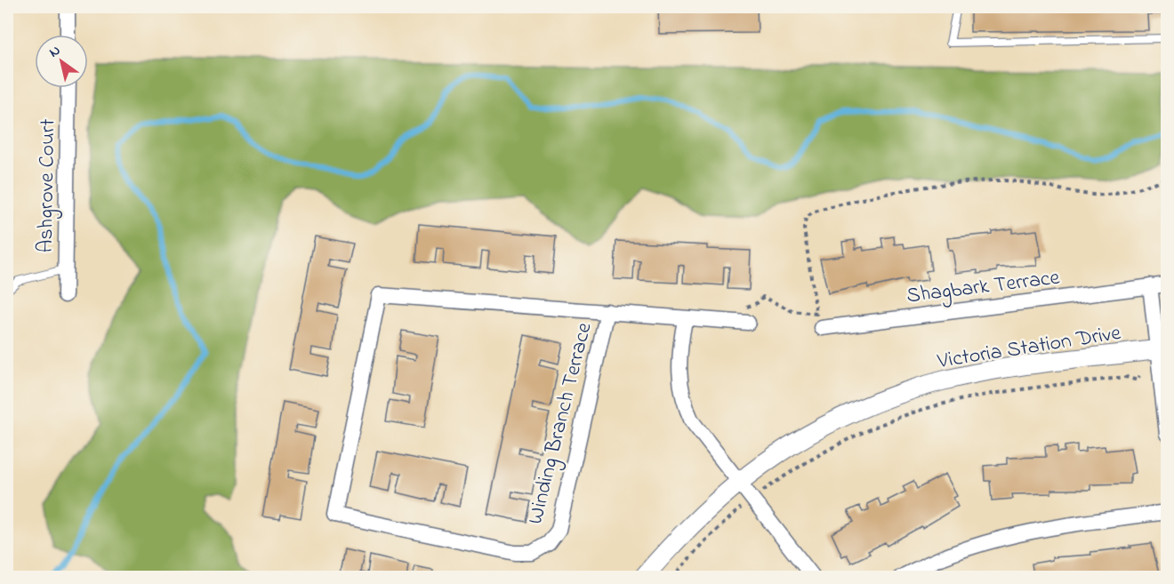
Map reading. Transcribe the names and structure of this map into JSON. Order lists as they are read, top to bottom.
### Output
{
  "streets": {
    "street": [
      "Ashgrove Court",
      "Shagbark Terrace",
      "Victoria Station Drive",
      "Winding Branch Terrace"
    ]
  },
  "north": "top left"
}
